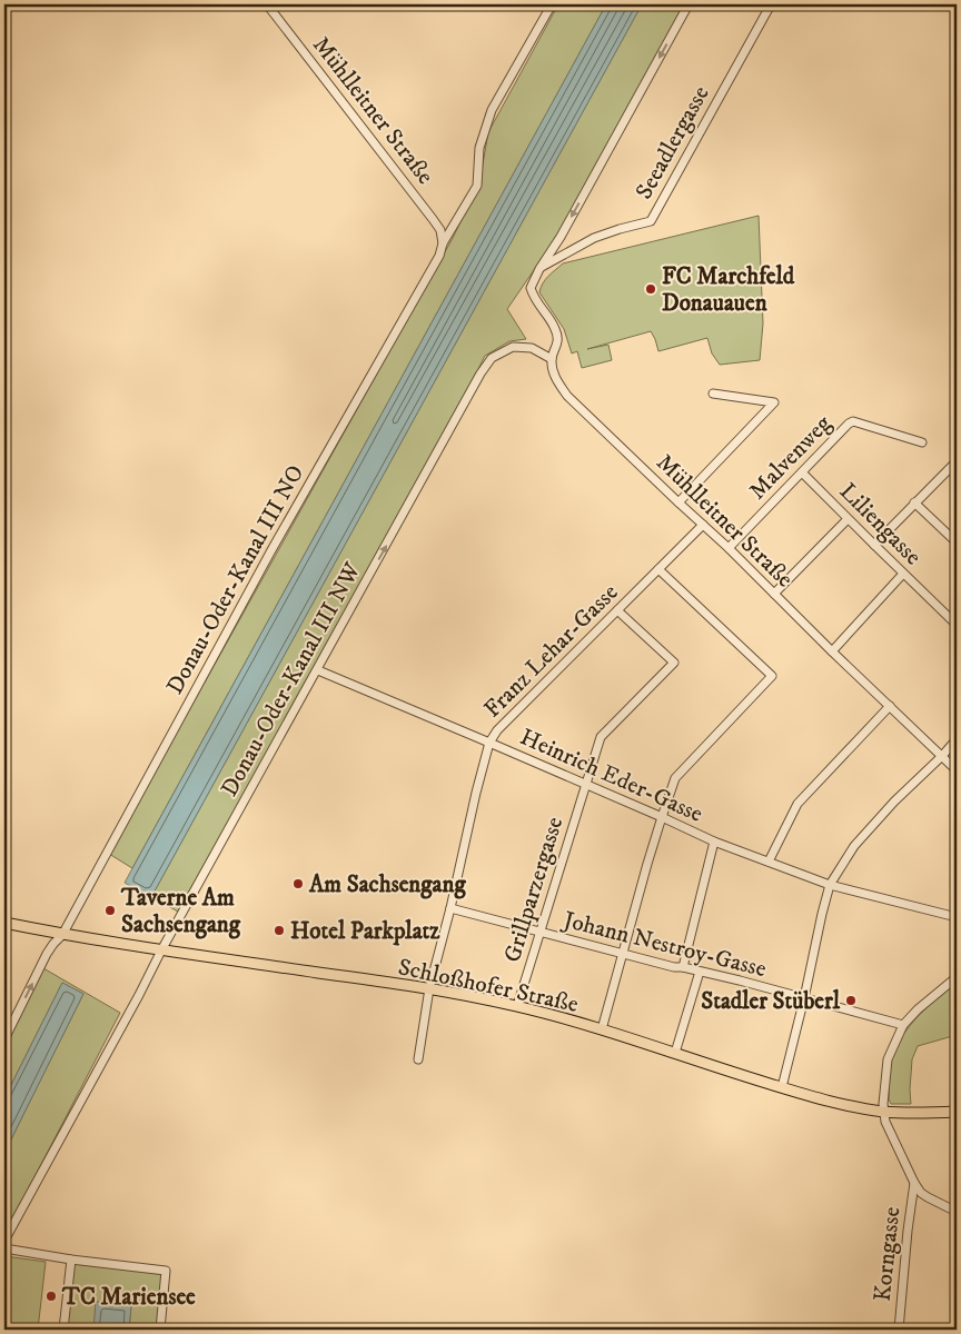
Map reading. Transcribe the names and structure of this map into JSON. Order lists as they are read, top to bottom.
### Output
{
  "streets": {
    "main road": ["Schloßhofer Straße"],
    "street": [
      "Mühlleitner Straße",
      "Seeadlergasse",
      "Malvenweg",
      "Liliengasse",
      "Donau-Oder-Kanal III NO",
      "Franz Lehar-Gasse",
      "Donau-Oder-Kanal III NW",
      "Heinrich Eder-Gasse",
      "Grillparzergasse",
      "Johann Nestroy-Gasse",
      "Korngasse"
    ]
  },
  "crossings": [
    ["Mühlleitner Straße", "Seeadlergasse"],
    ["Mühlleitner Straße", "Malvenweg"],
    ["Mühlleitner Straße", "Donau-Oder-Kanal III NO"],
    ["Mühlleitner Straße", "Franz Lehar-Gasse"],
    ["Mühlleitner Straße", "Donau-Oder-Kanal III NW"],
    ["Malvenweg", "Liliengasse"],
    ["Donau-Oder-Kanal III NO", "Schloßhofer Straße"],
    ["Franz Lehar-Gasse", "Heinrich Eder-Gasse"],
    ["Franz Lehar-Gasse", "Grillparzergasse"],
    ["Franz Lehar-Gasse", "Johann Nestroy-Gasse"],
    ["Franz Lehar-Gasse", "Schloßhofer Straße"],
    ["Donau-Oder-Kanal III NW", "Heinrich Eder-Gasse"],
    ["Donau-Oder-Kanal III NW", "Schloßhofer Straße"],
    ["Heinrich Eder-Gasse", "Grillparzergasse"],
    ["Grillparzergasse", "Johann Nestroy-Gasse"],
    ["Grillparzergasse", "Schloßhofer Straße"]
  ],
  "one_way": ["Donau-Oder-Kanal III NW"],
  "places": [
    "FC Marchfeld Donauauen",
    "Am Sachsengang",
    "Taverne Am Sachsengang",
    "Hotel Parkplatz",
    "Stadler Stüberl",
    "TC Mariensee"
  ]
}
